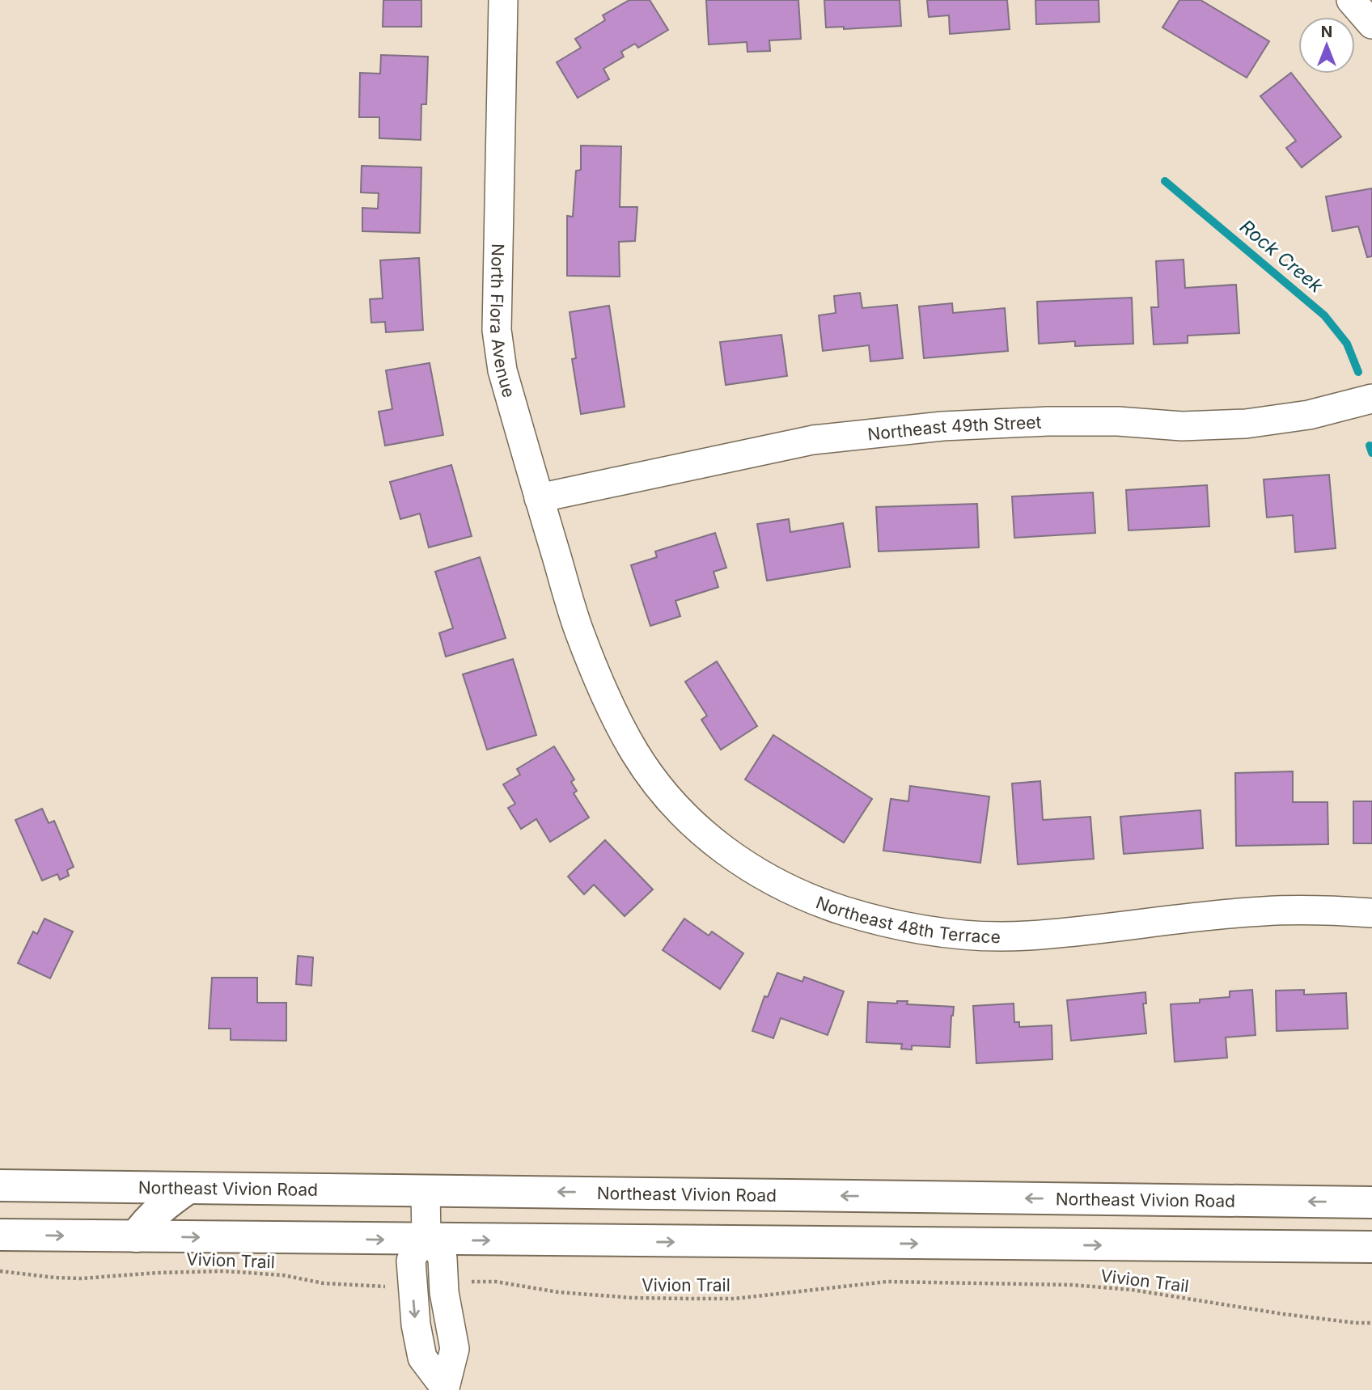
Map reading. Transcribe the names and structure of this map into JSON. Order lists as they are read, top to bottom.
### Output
{
  "streets": {
    "main road": ["Northeast Vivion Road"],
    "street": ["North Flora Avenue", "Northeast 49th Street", "Northeast 48th Terrace"],
    "path": ["Vivion Trail"]
  },
  "crossings": [
    ["North Flora Avenue", "Northeast 49th Street"],
    ["North Flora Avenue", "Northeast 48th Terrace"]
  ],
  "water": ["Rock Creek"],
  "north": "top"
}
